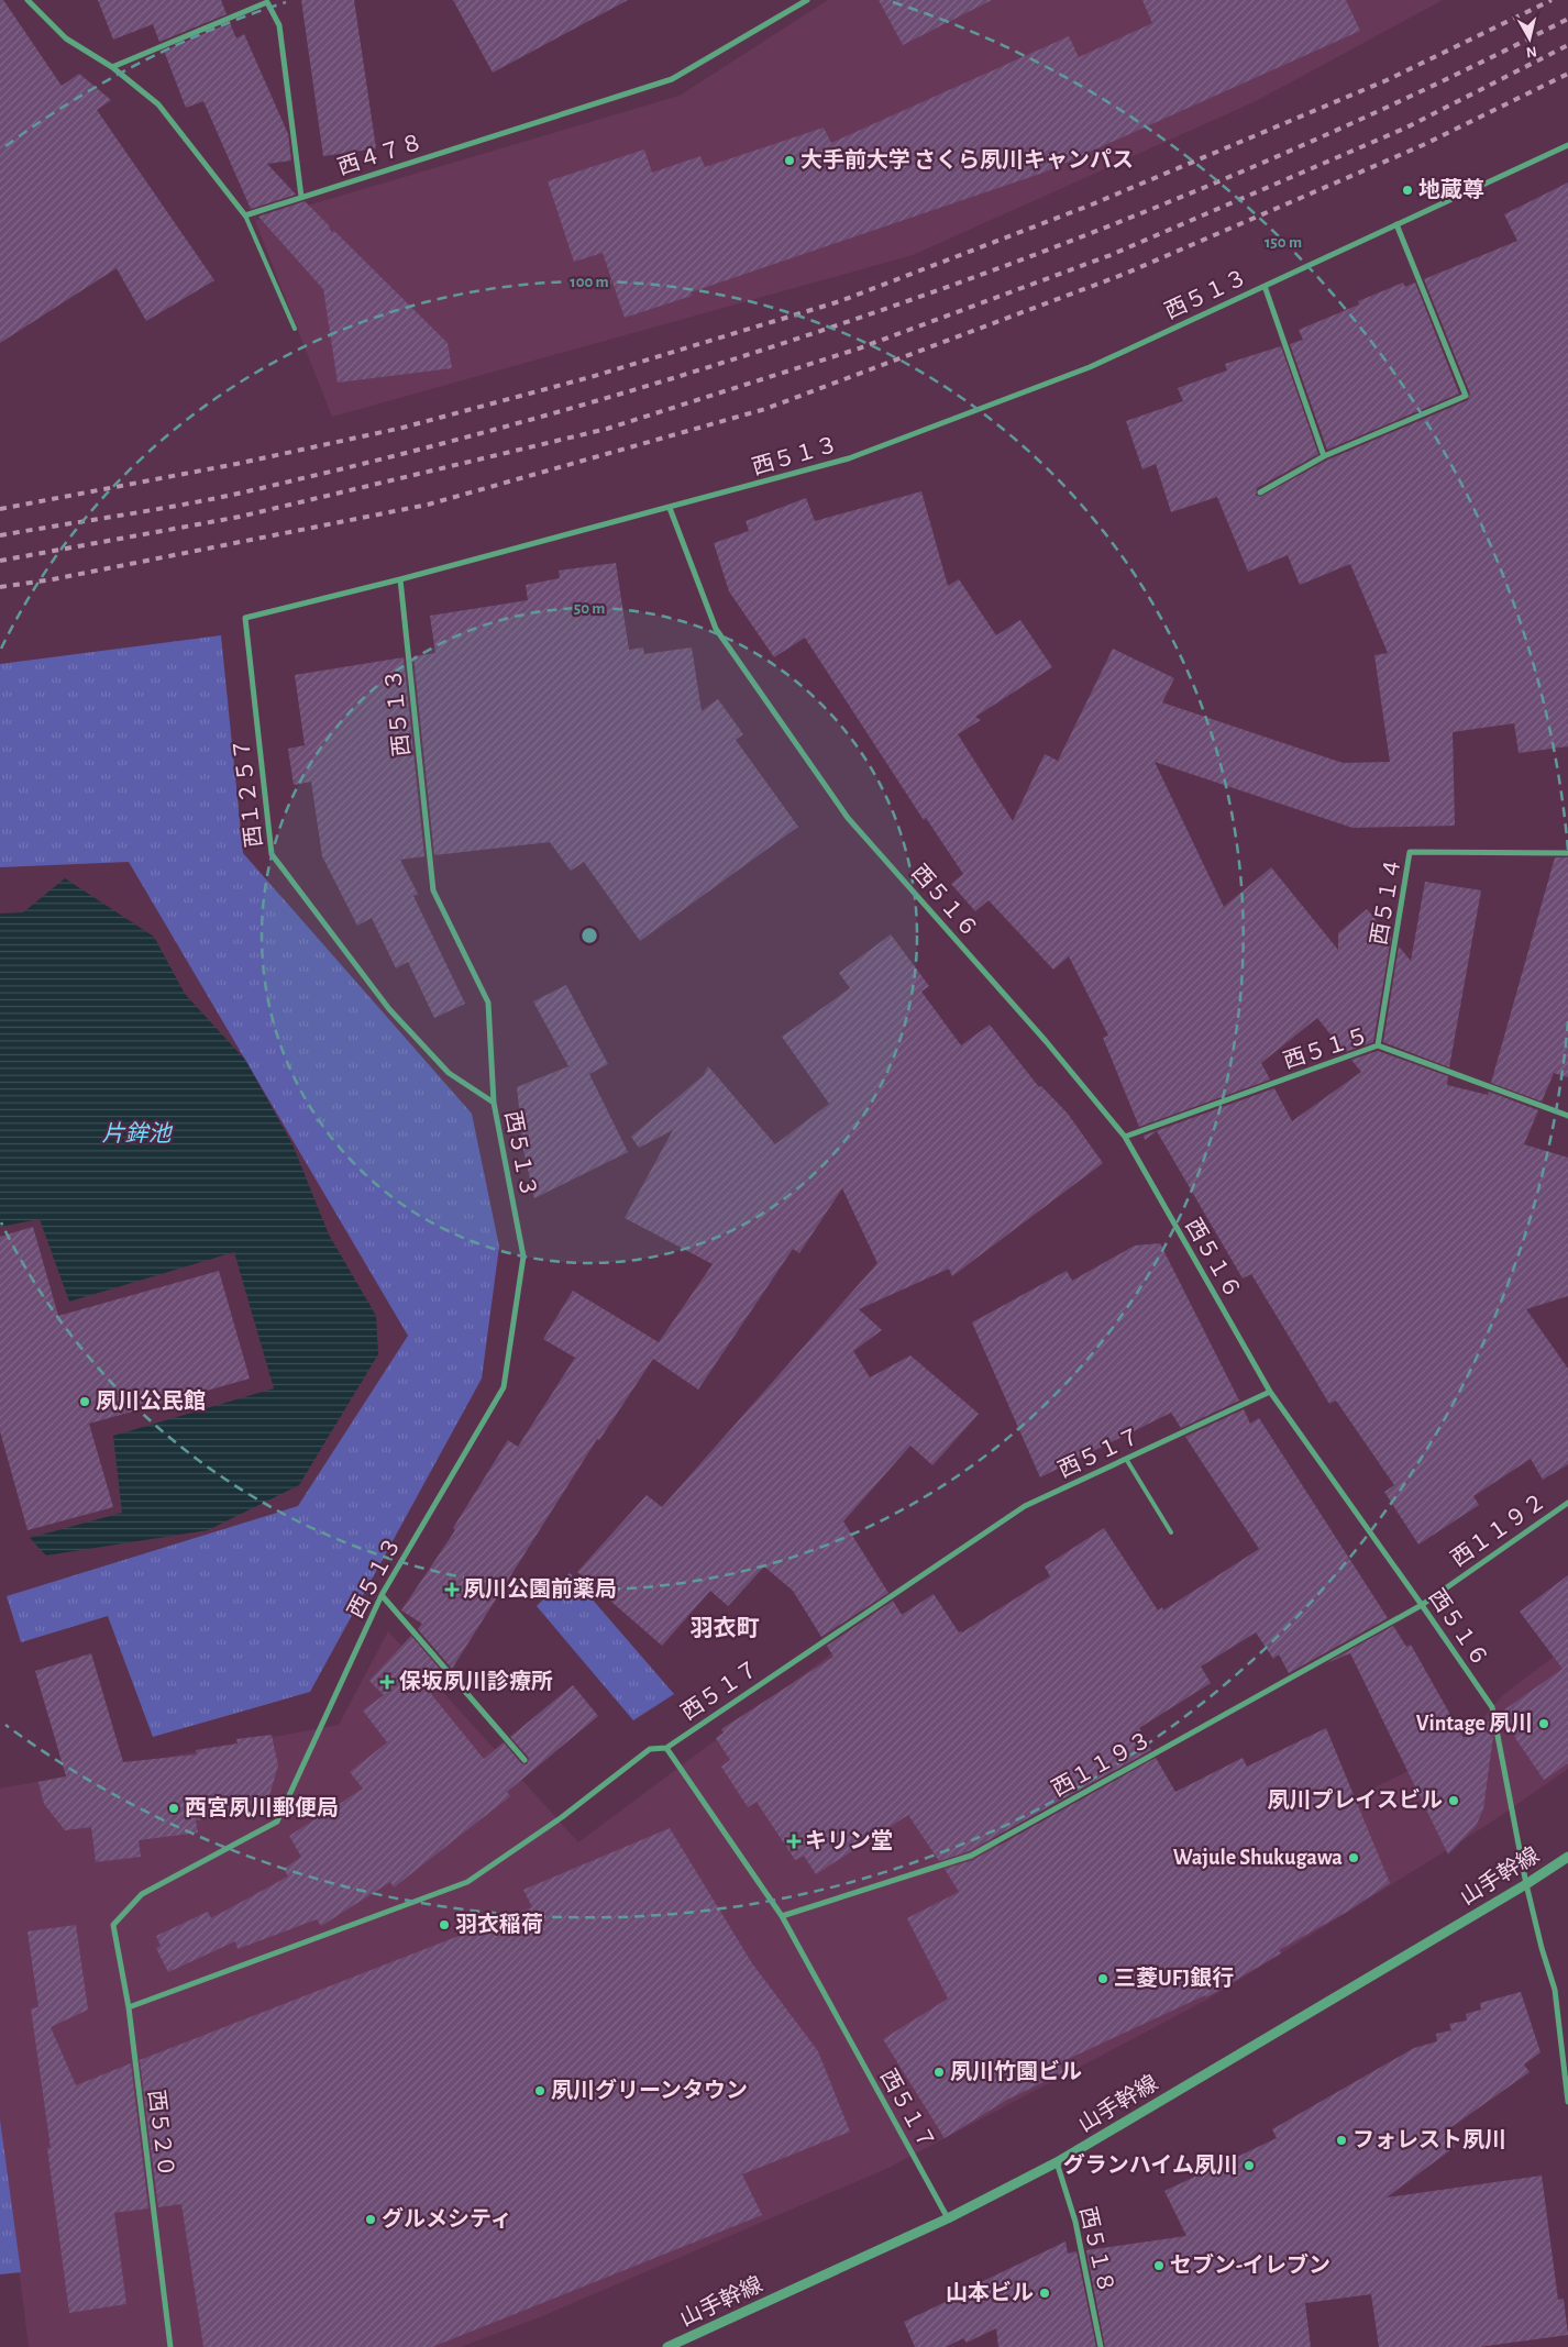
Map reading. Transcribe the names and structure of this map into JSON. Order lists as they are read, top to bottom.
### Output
{
  "streets": {
    "street": [
      "西４７８",
      "西５１３",
      "西１２５７",
      "西５１６",
      "西５１４",
      "西５１５",
      "西５１７",
      "西１１９２",
      "西１１９３",
      "山手幹線",
      "西５２０",
      "西５１８"
    ]
  },
  "crossings": [
    ["西５１３", "西１２５７"],
    ["西５１３", "西５１６"],
    ["西５１３", "西５２０"],
    ["西５１６", "西５１５"],
    ["西５１６", "西５１７"],
    ["西５１６", "西１１９２"],
    ["西５１６", "西１１９３"],
    ["西５１６", "山手幹線"],
    ["西５１４", "西５１５"],
    ["西５１７", "西１１９３"],
    ["西５１７", "山手幹線"],
    ["西１１９２", "西１１９３"],
    ["山手幹線", "西５１８"]
  ],
  "districts": ["羽衣町"],
  "water": ["片鉾池"],
  "places": {
    "other": [
      "大手前大学 さくら夙川キャンパス",
      "地蔵尊",
      "夙川公民館",
      "Vintage 夙川",
      "夙川プレイスビル",
      "西宮夙川郵便局",
      "Wajule Shukugawa",
      "羽衣稲荷",
      "三菱UFJ銀行",
      "夙川竹園ビル",
      "夙川グリーンタウン",
      "フォレスト夙川",
      "グランハイム夙川",
      "グルメシティ",
      "セブン-イレブン",
      "山本ビル"
    ],
    "health": ["夙川公園前薬局", "保坂夙川診療所", "キリン堂"]
  },
  "north": "bottom",
  "rings": ["150 m", "100 m", "50 m"]
}
